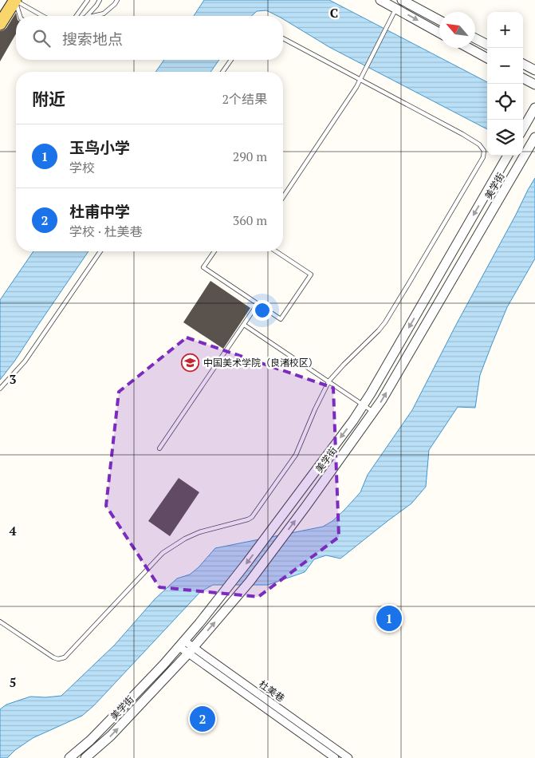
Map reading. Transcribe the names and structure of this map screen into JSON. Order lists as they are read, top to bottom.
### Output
{
  "streets": {
    "street": ["美学街", "杜美巷"]
  },
  "crossings": [
    ["美学街", "杜美巷"]
  ],
  "places": {
    "school or university": ["中国美术学院（良渚校区）"]
  },
  "north": "top left",
  "page": {
    "map_buttons": ["+", "−"],
    "search": "搜索地点",
    "heading": ["附近", "2个结果"],
    "list": [
      {
        "mark": "1",
        "name": "玉鸟小学",
        "note": "学校",
        "value": "290 m"
      },
      {
        "mark": "2",
        "name": "杜甫中学",
        "note": "学校 · 杜美巷",
        "value": "360 m"
      }
    ],
    "pins": ["1", "2"]
  },
  "grid": {
    "columns": ["C"],
    "rows": ["3", "4", "5"]
  }
}
